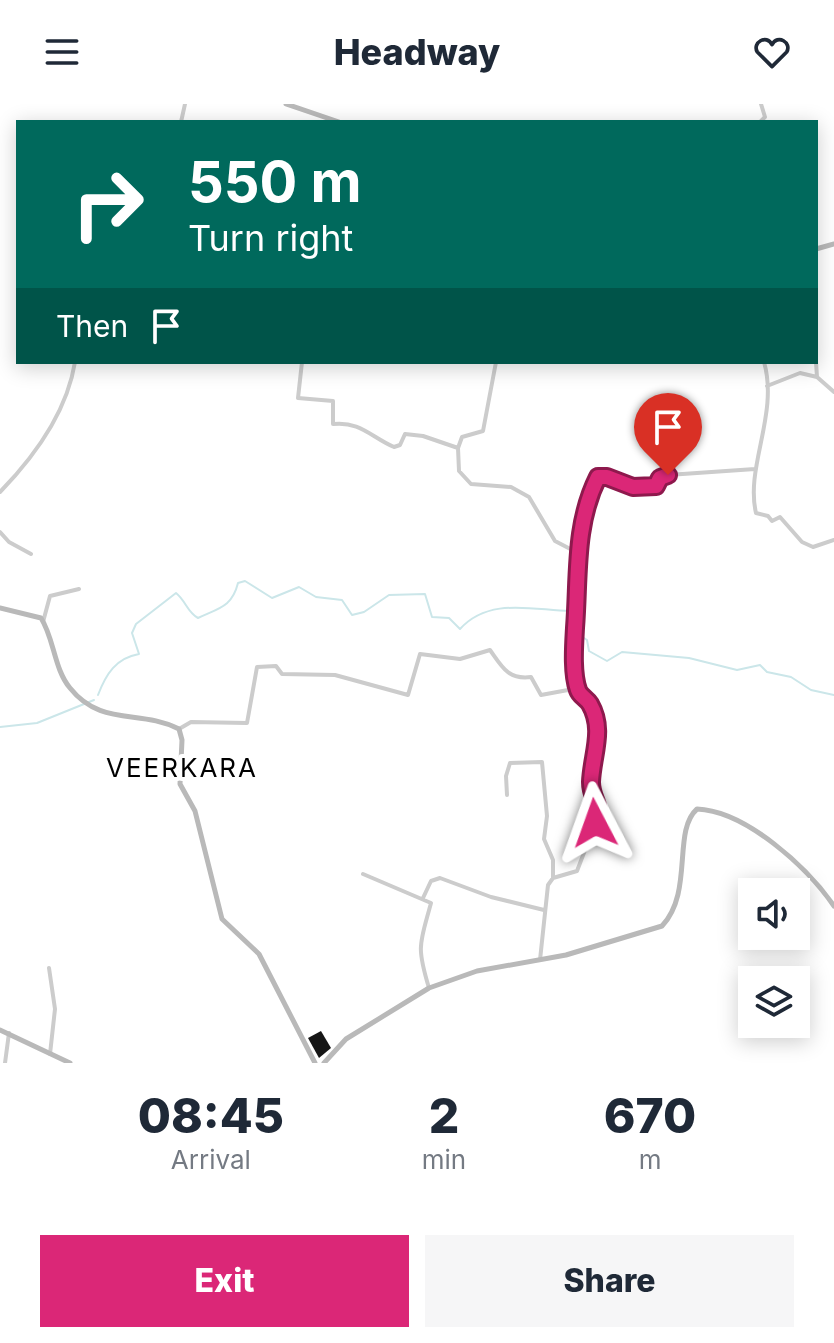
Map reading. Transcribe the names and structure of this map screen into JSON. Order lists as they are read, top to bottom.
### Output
{
  "districts": ["VEERKARA"],
  "page": {
    "header": "Headway",
    "turn": ["550 m", "Turn right"],
    "then": "Then",
    "eta": [
      "08:45",
      "Arrival",
      "2",
      "min",
      "670",
      "m"
    ],
    "buttons": ["Exit", "Share"]
  }
}
